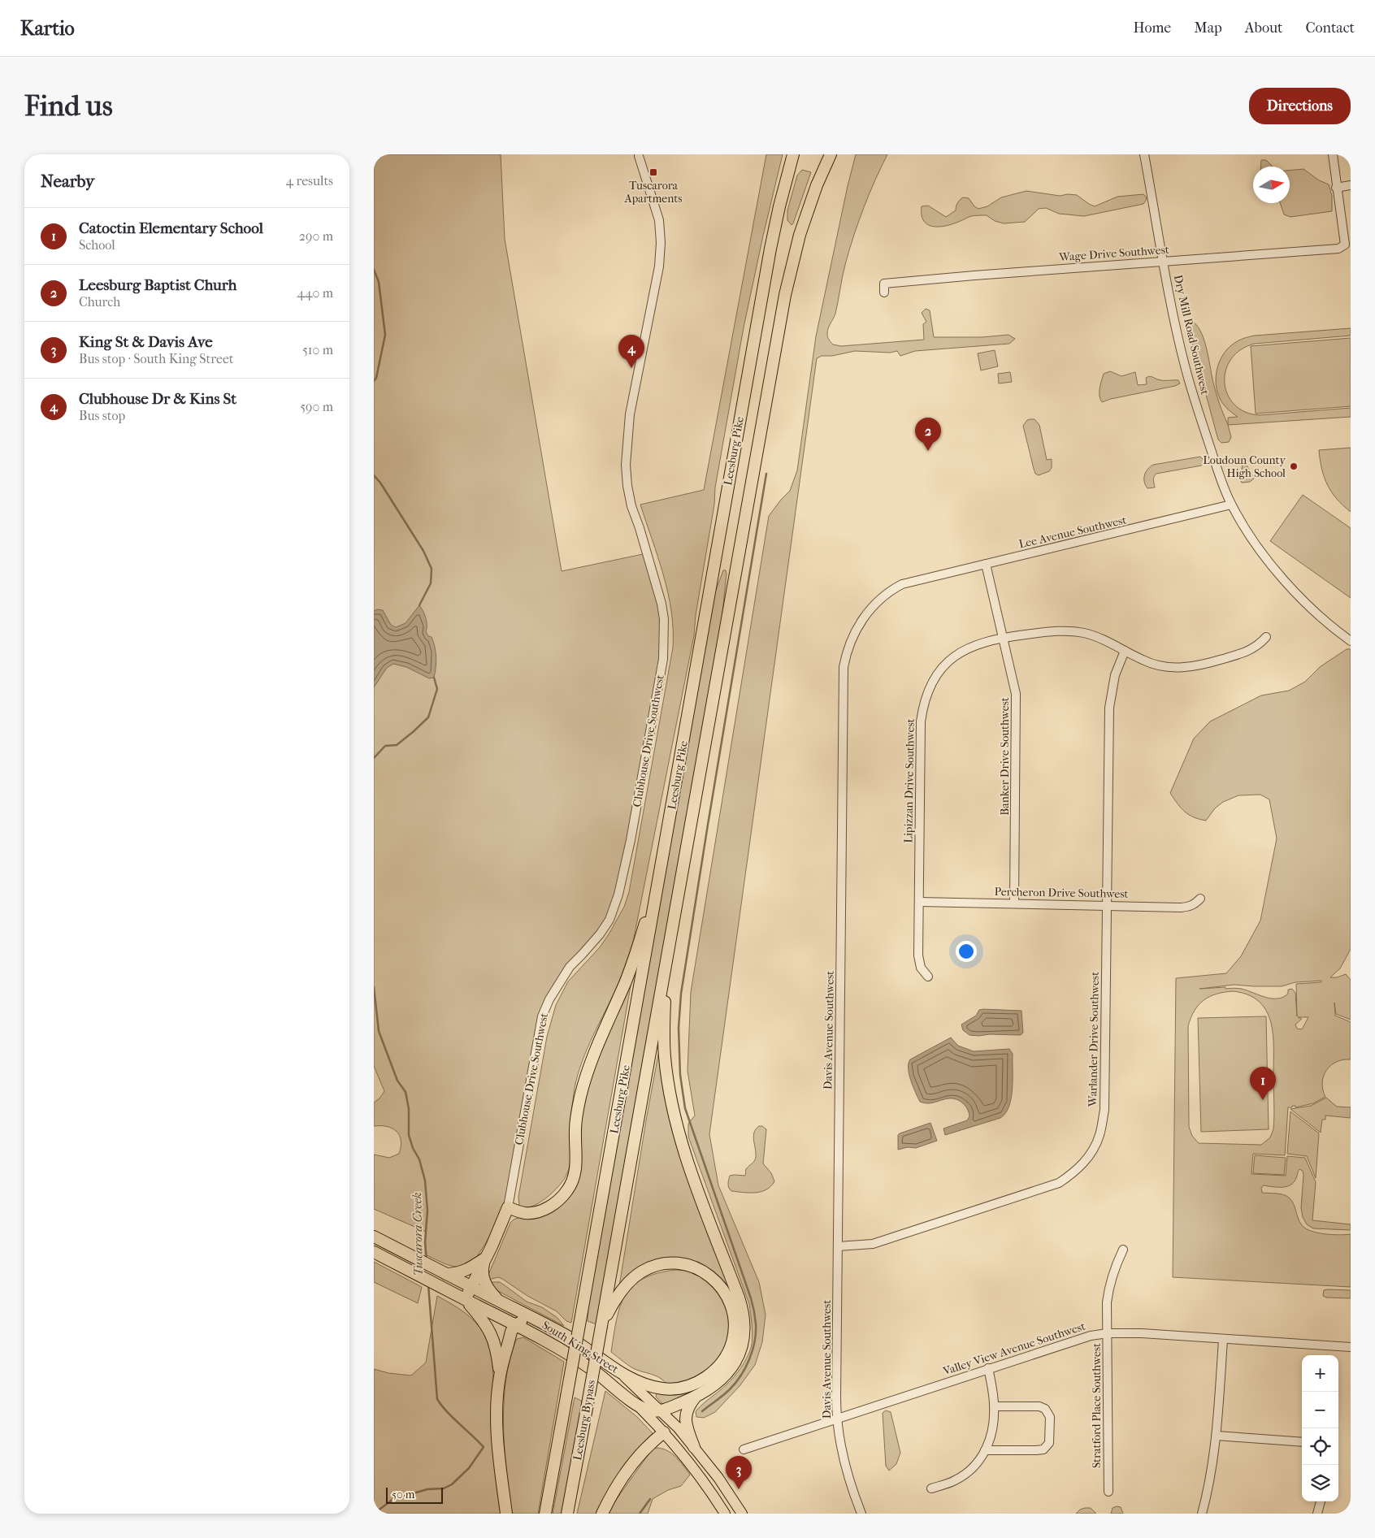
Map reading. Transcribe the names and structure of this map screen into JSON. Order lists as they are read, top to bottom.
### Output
{
  "streets": {
    "highway": [
      "Leesburg Pike",
      "Clubhouse Drive Southwest",
      "South King Street",
      "Leesburg Bypass"
    ],
    "street": [
      "Wage Drive Southwest",
      "Dry Mill Road Southwest",
      "Lee Avenue Southwest",
      "Banker Drive Southwest",
      "Lipizzan Drive Southwest",
      "Percheron Drive Southwest",
      "Davis Avenue Southwest",
      "Warlander Drive Southwest",
      "Valley View Avenue Southwest",
      "Stratford Place Southwest"
    ]
  },
  "crossings": [
    ["Wage Drive Southwest", "Dry Mill Road Southwest"],
    ["Dry Mill Road Southwest", "Lee Avenue Southwest"],
    ["Leesburg Pike", "Leesburg Bypass"],
    ["Lee Avenue Southwest", "Banker Drive Southwest"],
    ["Lee Avenue Southwest", "Davis Avenue Southwest"],
    ["Clubhouse Drive Southwest", "South King Street"],
    ["Banker Drive Southwest", "Lipizzan Drive Southwest"],
    ["Banker Drive Southwest", "Percheron Drive Southwest"],
    ["Lipizzan Drive Southwest", "Percheron Drive Southwest"],
    ["Lipizzan Drive Southwest", "Warlander Drive Southwest"],
    ["Percheron Drive Southwest", "Warlander Drive Southwest"],
    ["Davis Avenue Southwest", "Warlander Drive Southwest"],
    ["Davis Avenue Southwest", "Valley View Avenue Southwest"],
    ["Valley View Avenue Southwest", "Stratford Place Southwest"]
  ],
  "water": ["Tuscarora Creek"],
  "places": {
    "transit": ["Tuscarora Apartments"],
    "other": ["Loudoun County High School"]
  },
  "scale_bar": "50 m",
  "north": "right",
  "page": {
    "header": "Kartio",
    "nav": [
      "Home",
      "Map",
      "About",
      "Contact"
    ],
    "buttons": "Directions",
    "title": "Find us",
    "heading": ["Nearby", "4 results"],
    "list": [
      {
        "mark": "1",
        "name": "Catoctin Elementary School",
        "note": "School",
        "value": "290 m"
      },
      {
        "mark": "2",
        "name": "Leesburg Baptist Churh",
        "note": "Church",
        "value": "440 m"
      },
      {
        "mark": "3",
        "name": "King St & Davis Ave",
        "note": "Bus stop · South King Street",
        "value": "510 m"
      },
      {
        "mark": "4",
        "name": "Clubhouse Dr & Kins St",
        "note": "Bus stop",
        "value": "590 m"
      }
    ],
    "pins": [
      "4",
      "2",
      "1",
      "3"
    ],
    "map_buttons": ["+", "−"],
    "scale": "50 m"
  }
}
